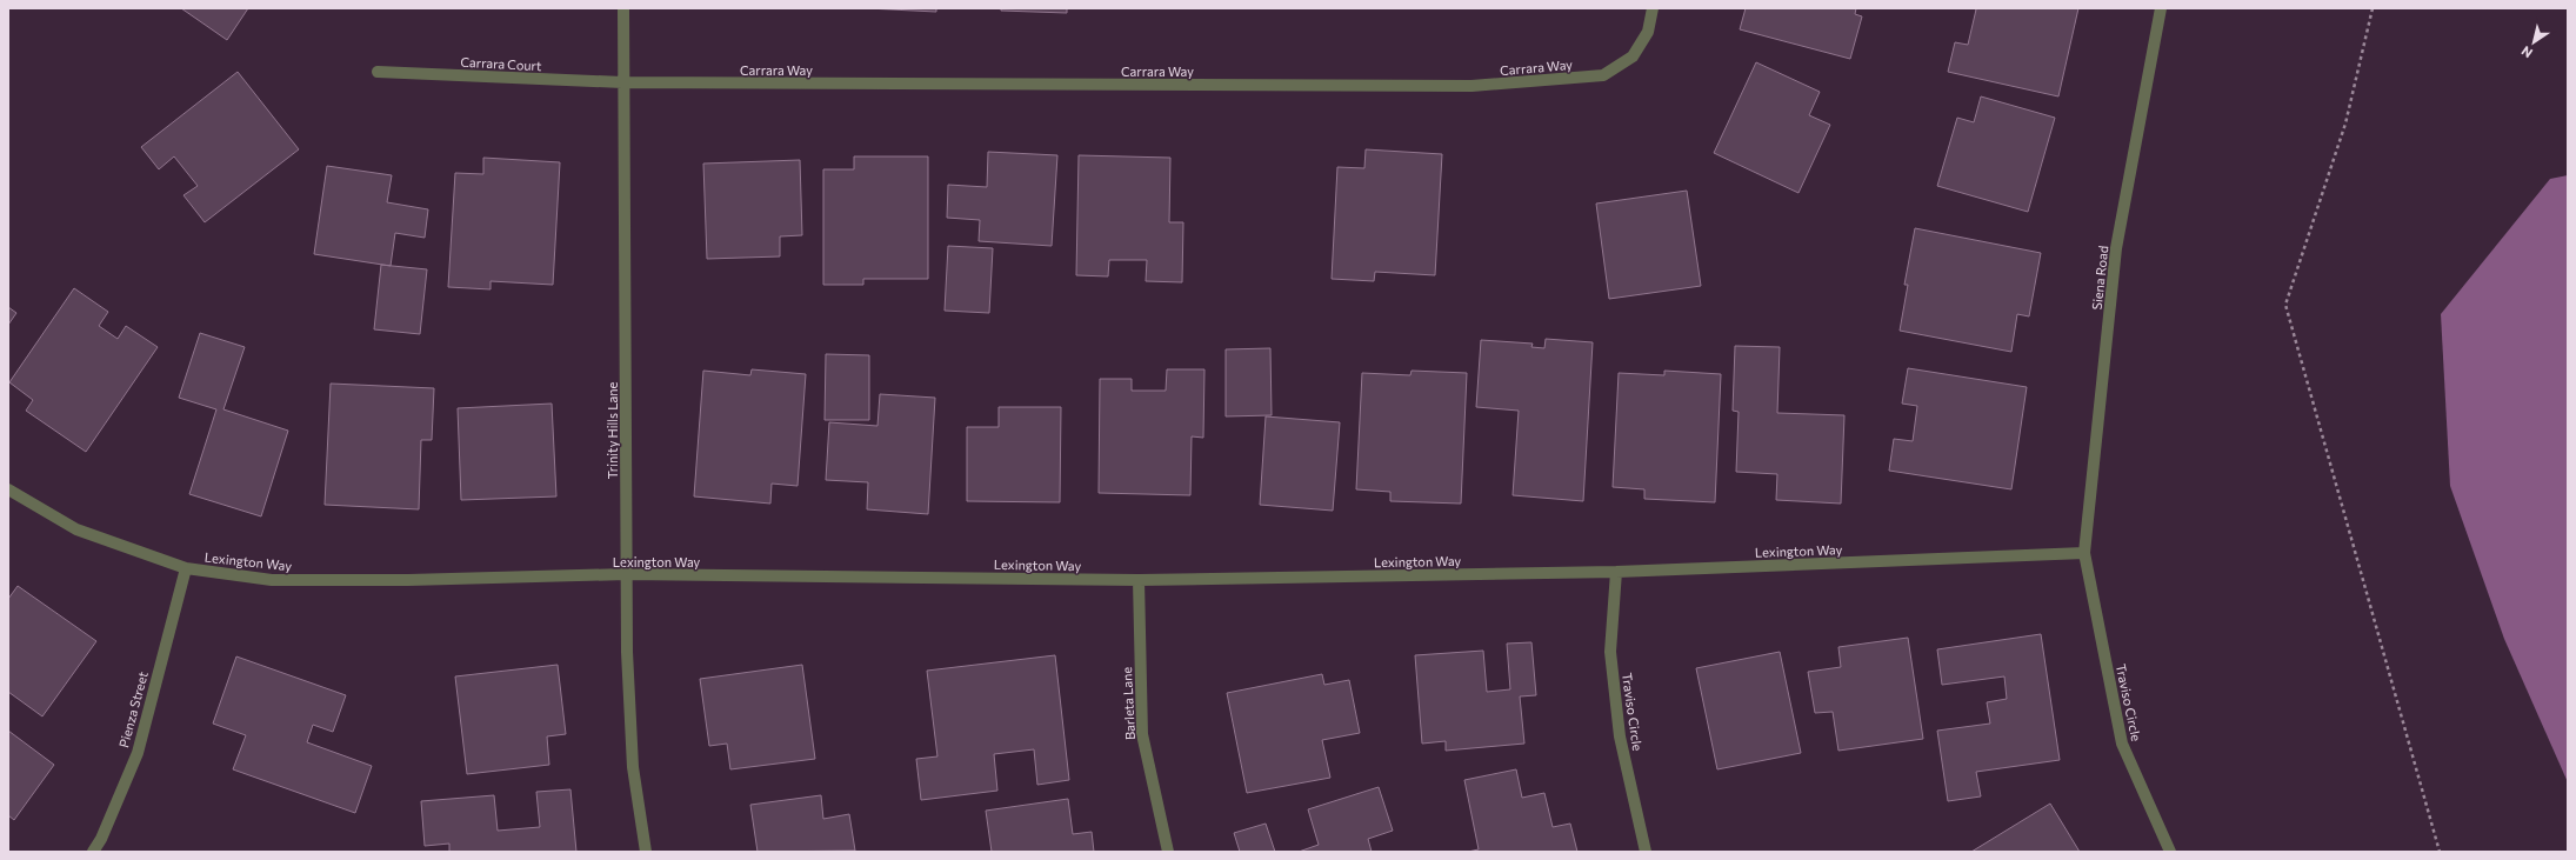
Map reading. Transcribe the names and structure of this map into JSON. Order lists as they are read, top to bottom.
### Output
{
  "streets": {
    "street": [
      "Carrara Court",
      "Carrara Way",
      "Siena Road",
      "Trinity Hills Lane",
      "Lexington Way",
      "Traviso Circle",
      "Barleta Lane",
      "Pienza Street"
    ]
  },
  "crossings": [
    ["Carrara Court", "Carrara Way"],
    ["Carrara Court", "Trinity Hills Lane"],
    ["Carrara Way", "Trinity Hills Lane"],
    ["Siena Road", "Lexington Way"],
    ["Siena Road", "Traviso Circle"],
    ["Trinity Hills Lane", "Lexington Way"],
    ["Lexington Way", "Traviso Circle"],
    ["Lexington Way", "Barleta Lane"],
    ["Lexington Way", "Pienza Street"]
  ],
  "north": "bottom left"
}
